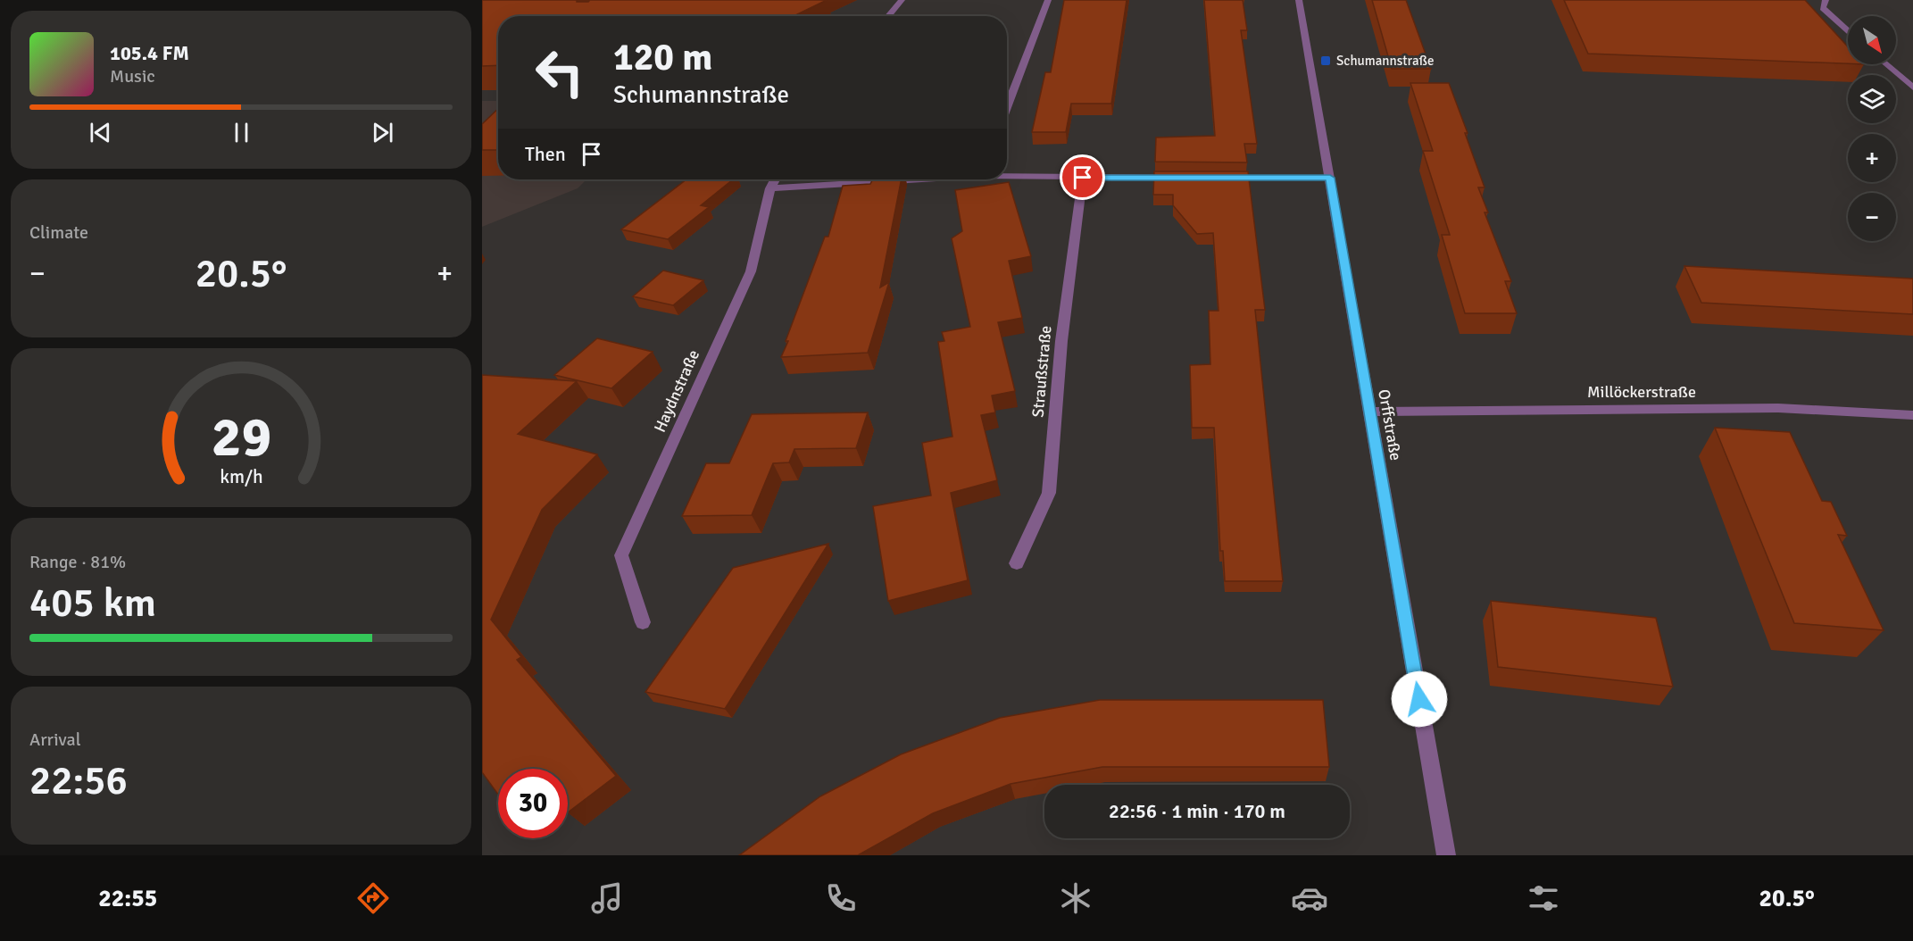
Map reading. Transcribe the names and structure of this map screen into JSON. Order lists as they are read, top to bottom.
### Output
{
  "streets": {
    "street": [
      "Straußstraße",
      "Haydnstraße",
      "Millöckerstraße",
      "Orffstraße"
    ]
  },
  "crossings": [
    ["Millöckerstraße", "Orffstraße"]
  ],
  "places": {
    "transit": ["Schumannstraße"]
  },
  "north": "bottom right",
  "page": {
    "map_buttons": ["+", "−"],
    "turn": ["120 m", "Schumannstraße"],
    "song": ["105.4 FM", "Music"],
    "then": "Then",
    "tile": [
      "Climate",
      ["Range · 81%", "405 km"],
      ["Arrival", "22:56"]
    ],
    "heat": ["−", "20.5°", "+"],
    "limit": "30",
    "trip": "22:56 · 1 min · 170 m",
    "tabs": ["22:55", "20.5°"],
    "gauge": ["29", "km/h"]
  }
}
